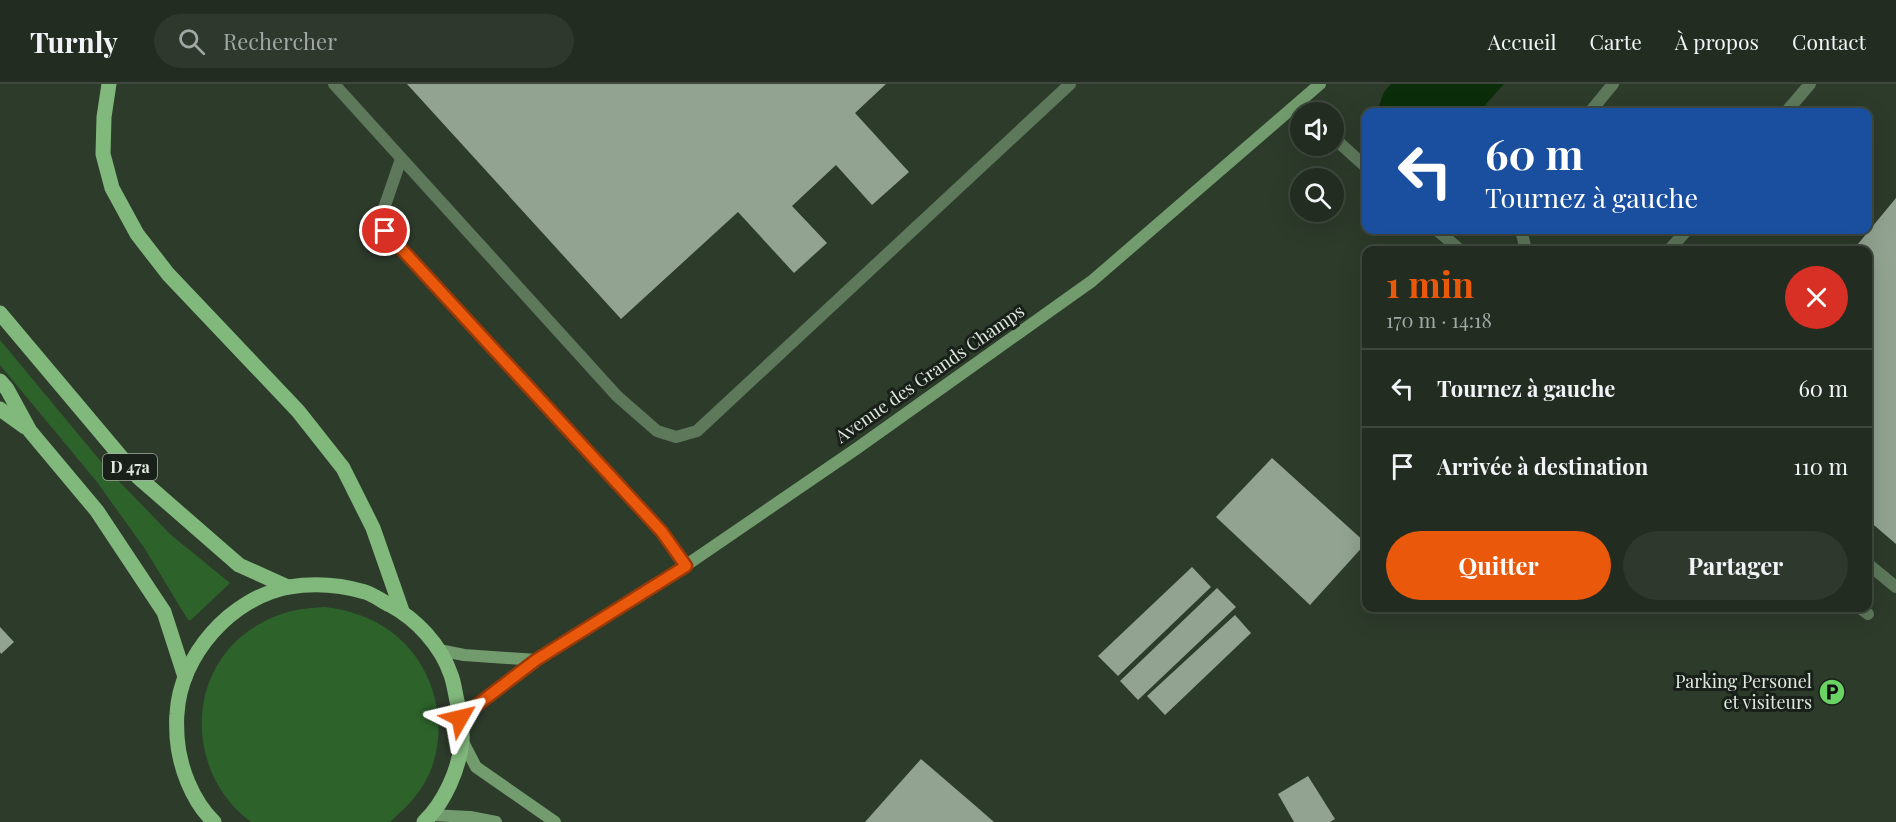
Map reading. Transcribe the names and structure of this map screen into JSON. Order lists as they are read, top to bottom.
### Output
{
  "streets": {
    "main road": ["Avenue des Grands Champs", "D 47a"]
  },
  "places": {
    "parking": ["Parking Personel et visiteurs"]
  },
  "page": {
    "header": "Turnly",
    "search": "Rechercher",
    "nav": [
      "Accueil",
      "Carte",
      "À propos",
      "Contact"
    ],
    "turn": ["60 m", "Tournez à gauche"],
    "heading": ["1 min", "170 m · 14:18"],
    "list": [
      {
        "name": "Tournez à gauche",
        "value": "60 m"
      },
      {
        "name": "Arrivée à destination",
        "value": "110 m"
      }
    ],
    "buttons": ["Quitter", "Partager"]
  }
}
